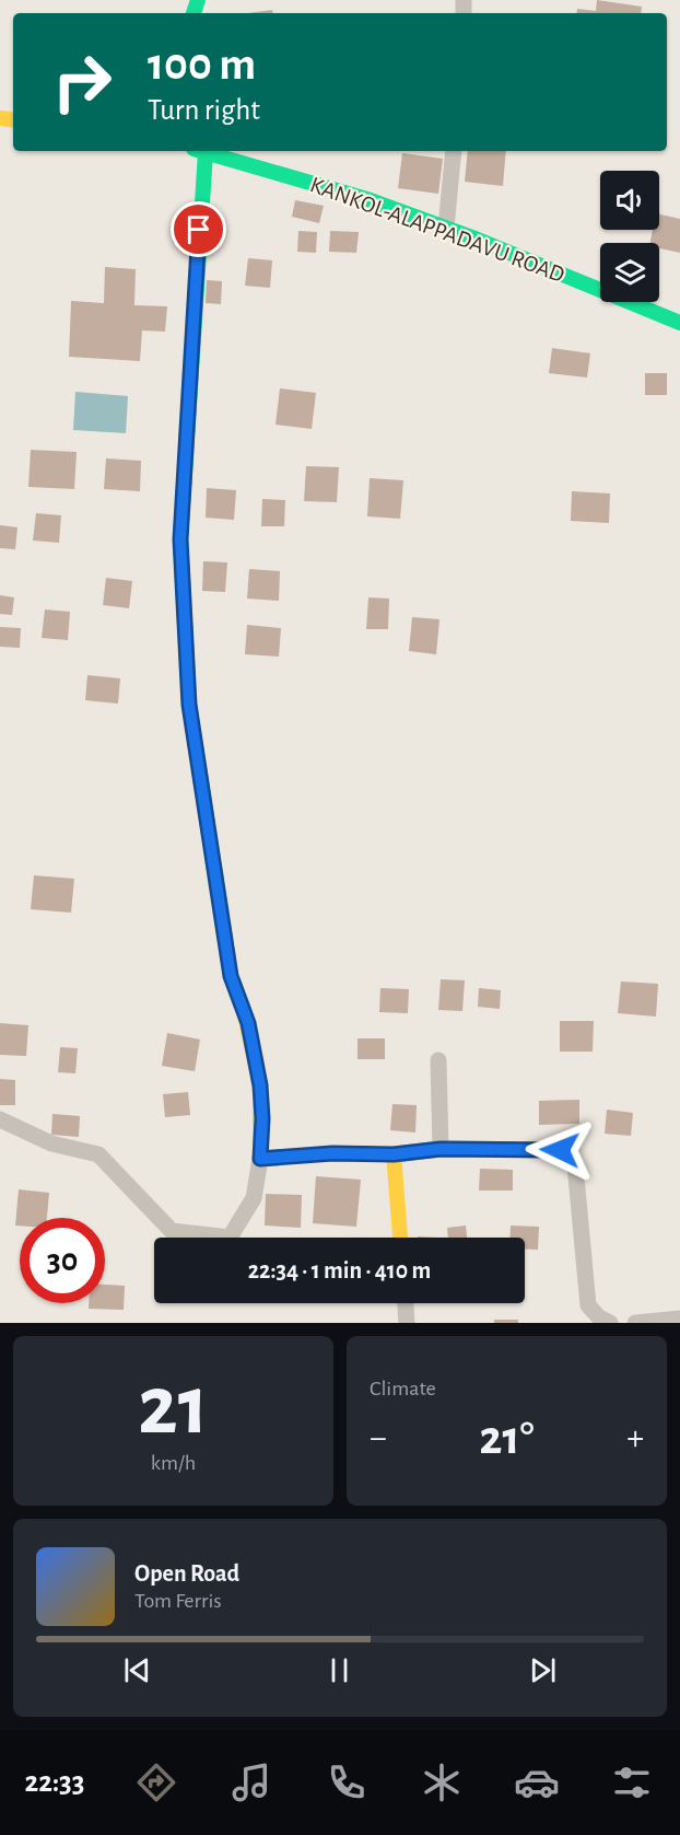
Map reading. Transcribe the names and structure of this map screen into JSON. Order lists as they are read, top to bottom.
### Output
{
  "streets": {
    "street": ["KANKOL-ALAPPADAVU ROAD"]
  },
  "page": {
    "turn": ["100 m", "Turn right"],
    "limit": "30",
    "trip": "22:34 · 1 min · 410 m",
    "tile": [
      ["21", "km/h"],
      "Climate"
    ],
    "heat": ["−", "21°", "+"],
    "song": ["Open Road", "Tom Ferris"],
    "tabs": "22:33"
  }
}
